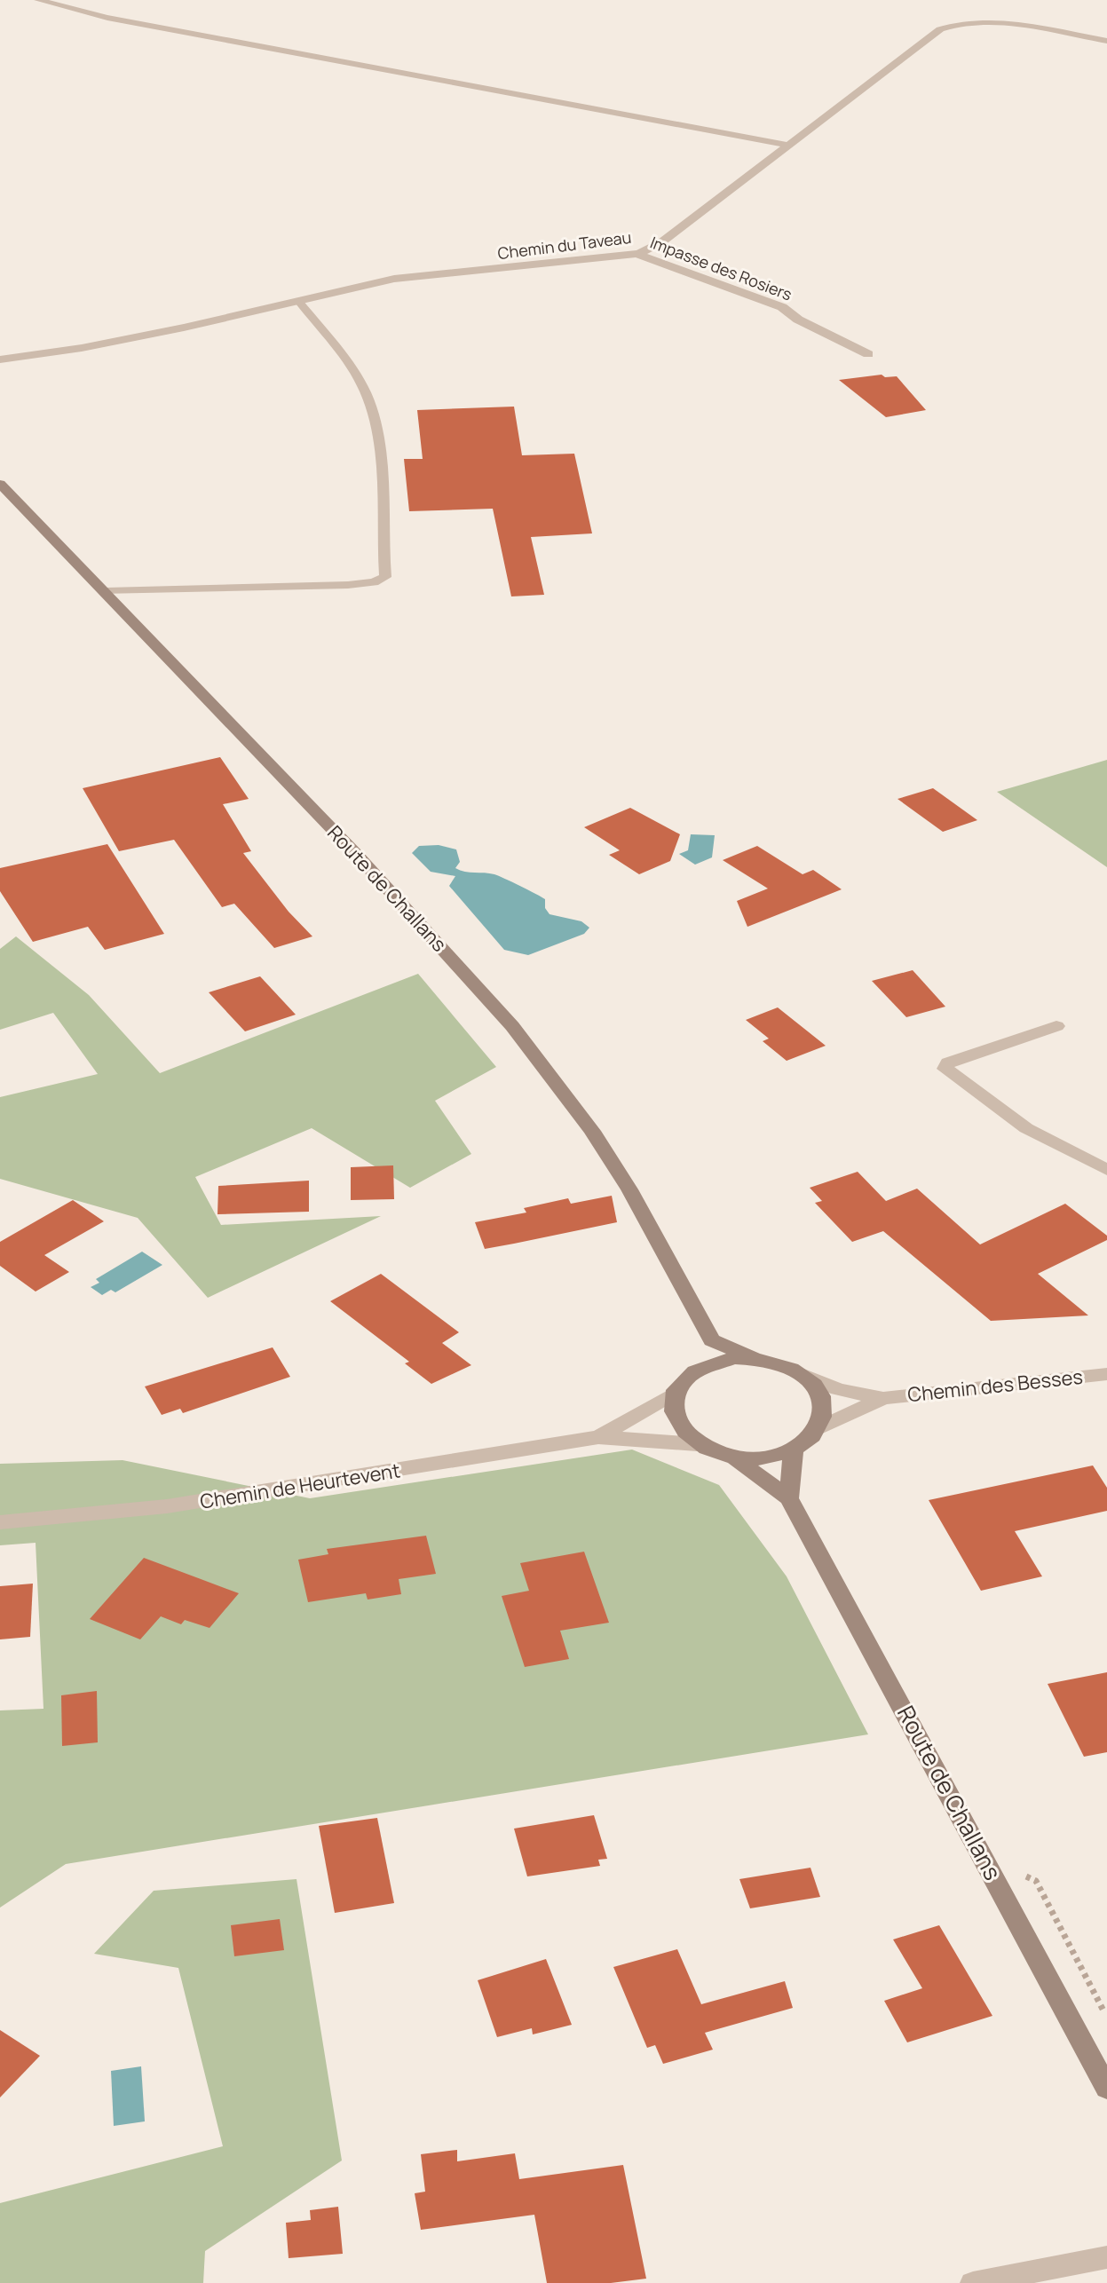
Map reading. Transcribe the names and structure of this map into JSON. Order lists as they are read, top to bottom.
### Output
{
  "streets": {
    "main road": ["Route de Challans"],
    "street": [
      "Chemin du Taveau",
      "Impasse des Rosiers",
      "Chemin des Besses",
      "Chemin de Heurtevent"
    ]
  },
  "crossings": [
    ["Chemin du Taveau", "Impasse des Rosiers"],
    ["Route de Challans", "Chemin des Besses"],
    ["Route de Challans", "Chemin de Heurtevent"],
    ["Chemin des Besses", "Chemin de Heurtevent"]
  ]
}
